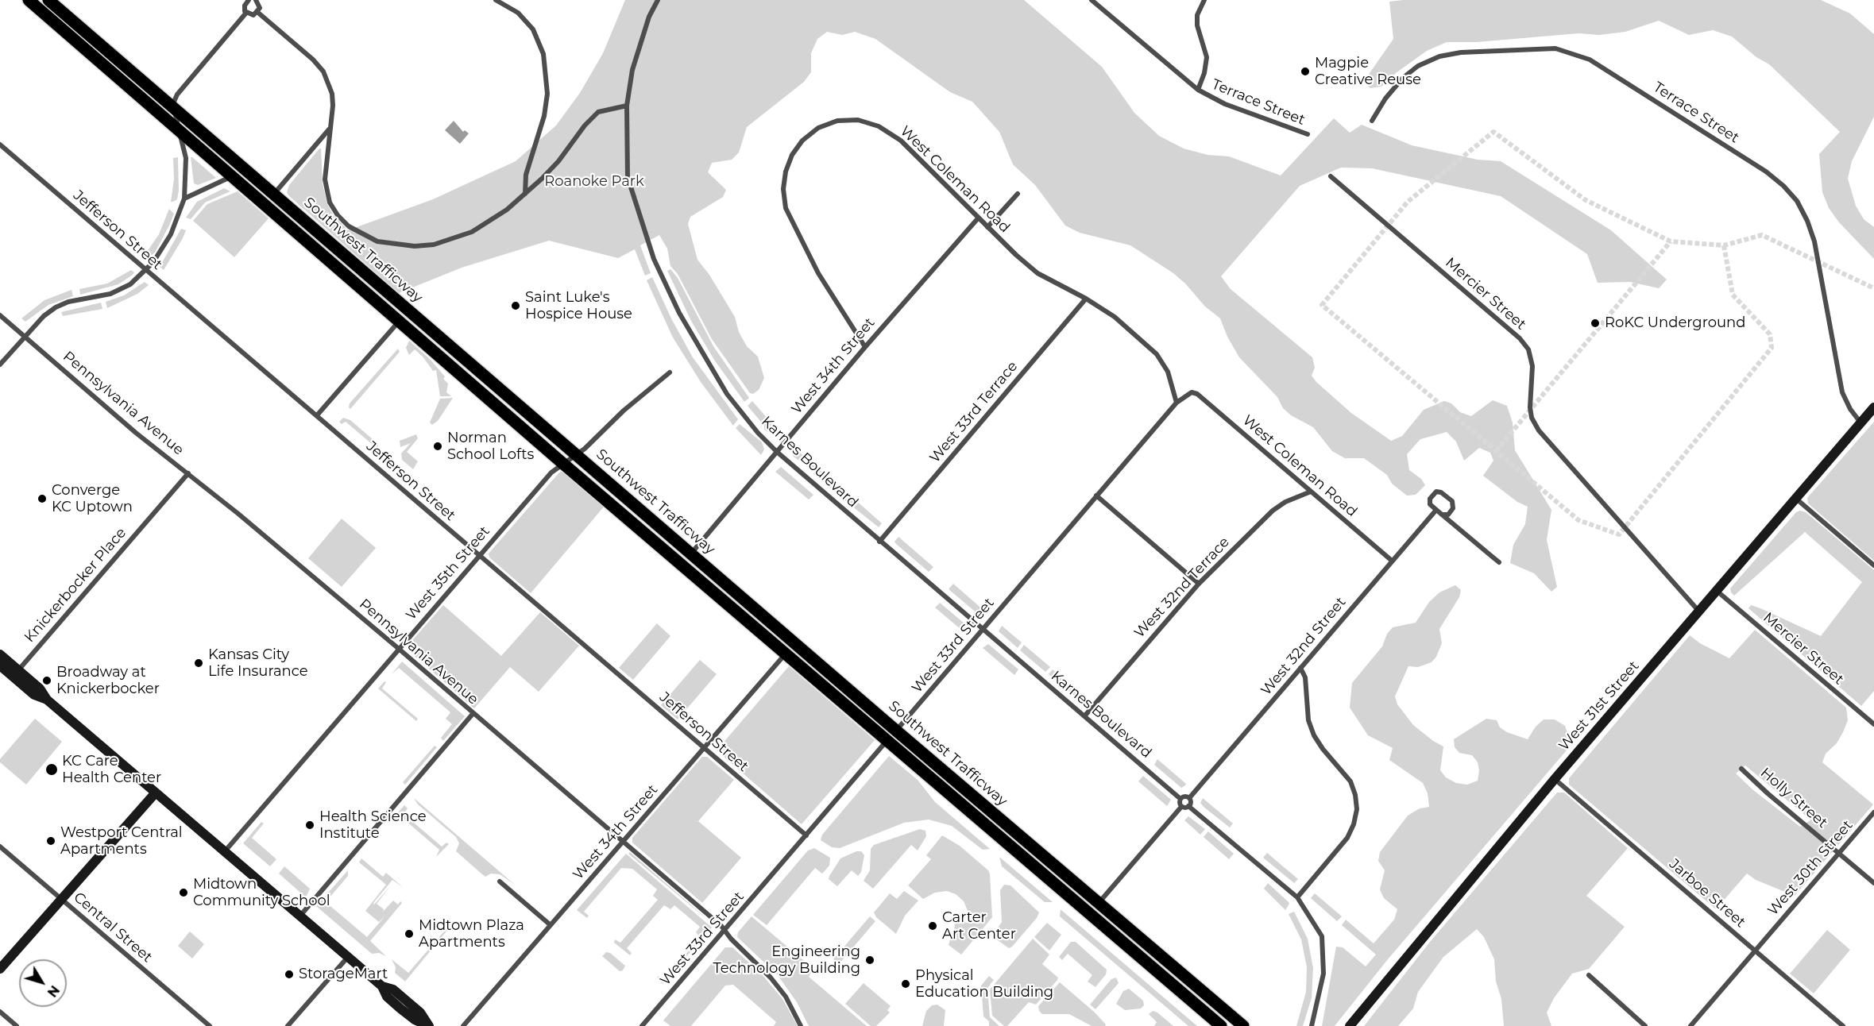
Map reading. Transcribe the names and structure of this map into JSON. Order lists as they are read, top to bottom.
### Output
{
  "streets": {
    "main road": ["Southwest Trafficway", "West 31st Street"],
    "street": [
      "Terrace Street",
      "West Coleman Road",
      "Jefferson Street",
      "Mercier Street",
      "West 34th Street",
      "Pennsylvania Avenue",
      "West 33rd Terrace",
      "Karnes Boulevard",
      "West 35th Street",
      "Knickerbocker Place",
      "West 32nd Terrace",
      "West 33rd Street",
      "West 32nd Street",
      "Holly Street",
      "West 30th Street",
      "Jarboe Street",
      "Central Street"
    ]
  },
  "crossings": [
    ["Terrace Street", "West 31st Street"],
    ["West Coleman Road", "West 34th Street"],
    ["West Coleman Road", "West 33rd Terrace"],
    ["West Coleman Road", "West 32nd Terrace"],
    ["West Coleman Road", "West 33rd Street"],
    ["West Coleman Road", "West 32nd Street"],
    ["Jefferson Street", "West 34th Street"],
    ["Jefferson Street", "West 35th Street"],
    ["Jefferson Street", "West 33rd Street"],
    ["Southwest Trafficway", "West 34th Street"],
    ["Southwest Trafficway", "West 35th Street"],
    ["Southwest Trafficway", "West 33rd Street"],
    ["Mercier Street", "West 31st Street"],
    ["West 34th Street", "Pennsylvania Avenue"],
    ["West 34th Street", "Karnes Boulevard"],
    ["Pennsylvania Avenue", "West 35th Street"],
    ["Pennsylvania Avenue", "Knickerbocker Place"],
    ["Pennsylvania Avenue", "West 33rd Street"],
    ["West 33rd Terrace", "Karnes Boulevard"],
    ["Karnes Boulevard", "West 32nd Terrace"],
    ["Karnes Boulevard", "West 33rd Street"],
    ["Karnes Boulevard", "West 32nd Street"],
    ["West 31st Street", "Jarboe Street"],
    ["Holly Street", "West 30th Street"],
    ["West 30th Street", "Jarboe Street"]
  ],
  "parks": ["Roanoke Park"],
  "places": [
    "Magpie Creative Reuse",
    "Saint Luke's Hospice House",
    "RoKC Underground",
    "Norman School Lofts",
    "Converge KC Uptown",
    "Kansas City Life Insurance",
    "Broadway at Knickerbocker",
    "KC Care Health Center",
    "Health Science Institute",
    "Westport Central Apartments",
    "Midtown Community School",
    "Carter Art Center",
    "Midtown Plaza Apartments",
    "Engineering Technology Building",
    "StorageMart",
    "Physical Education Building"
  ],
  "north": "bottom right"
}
